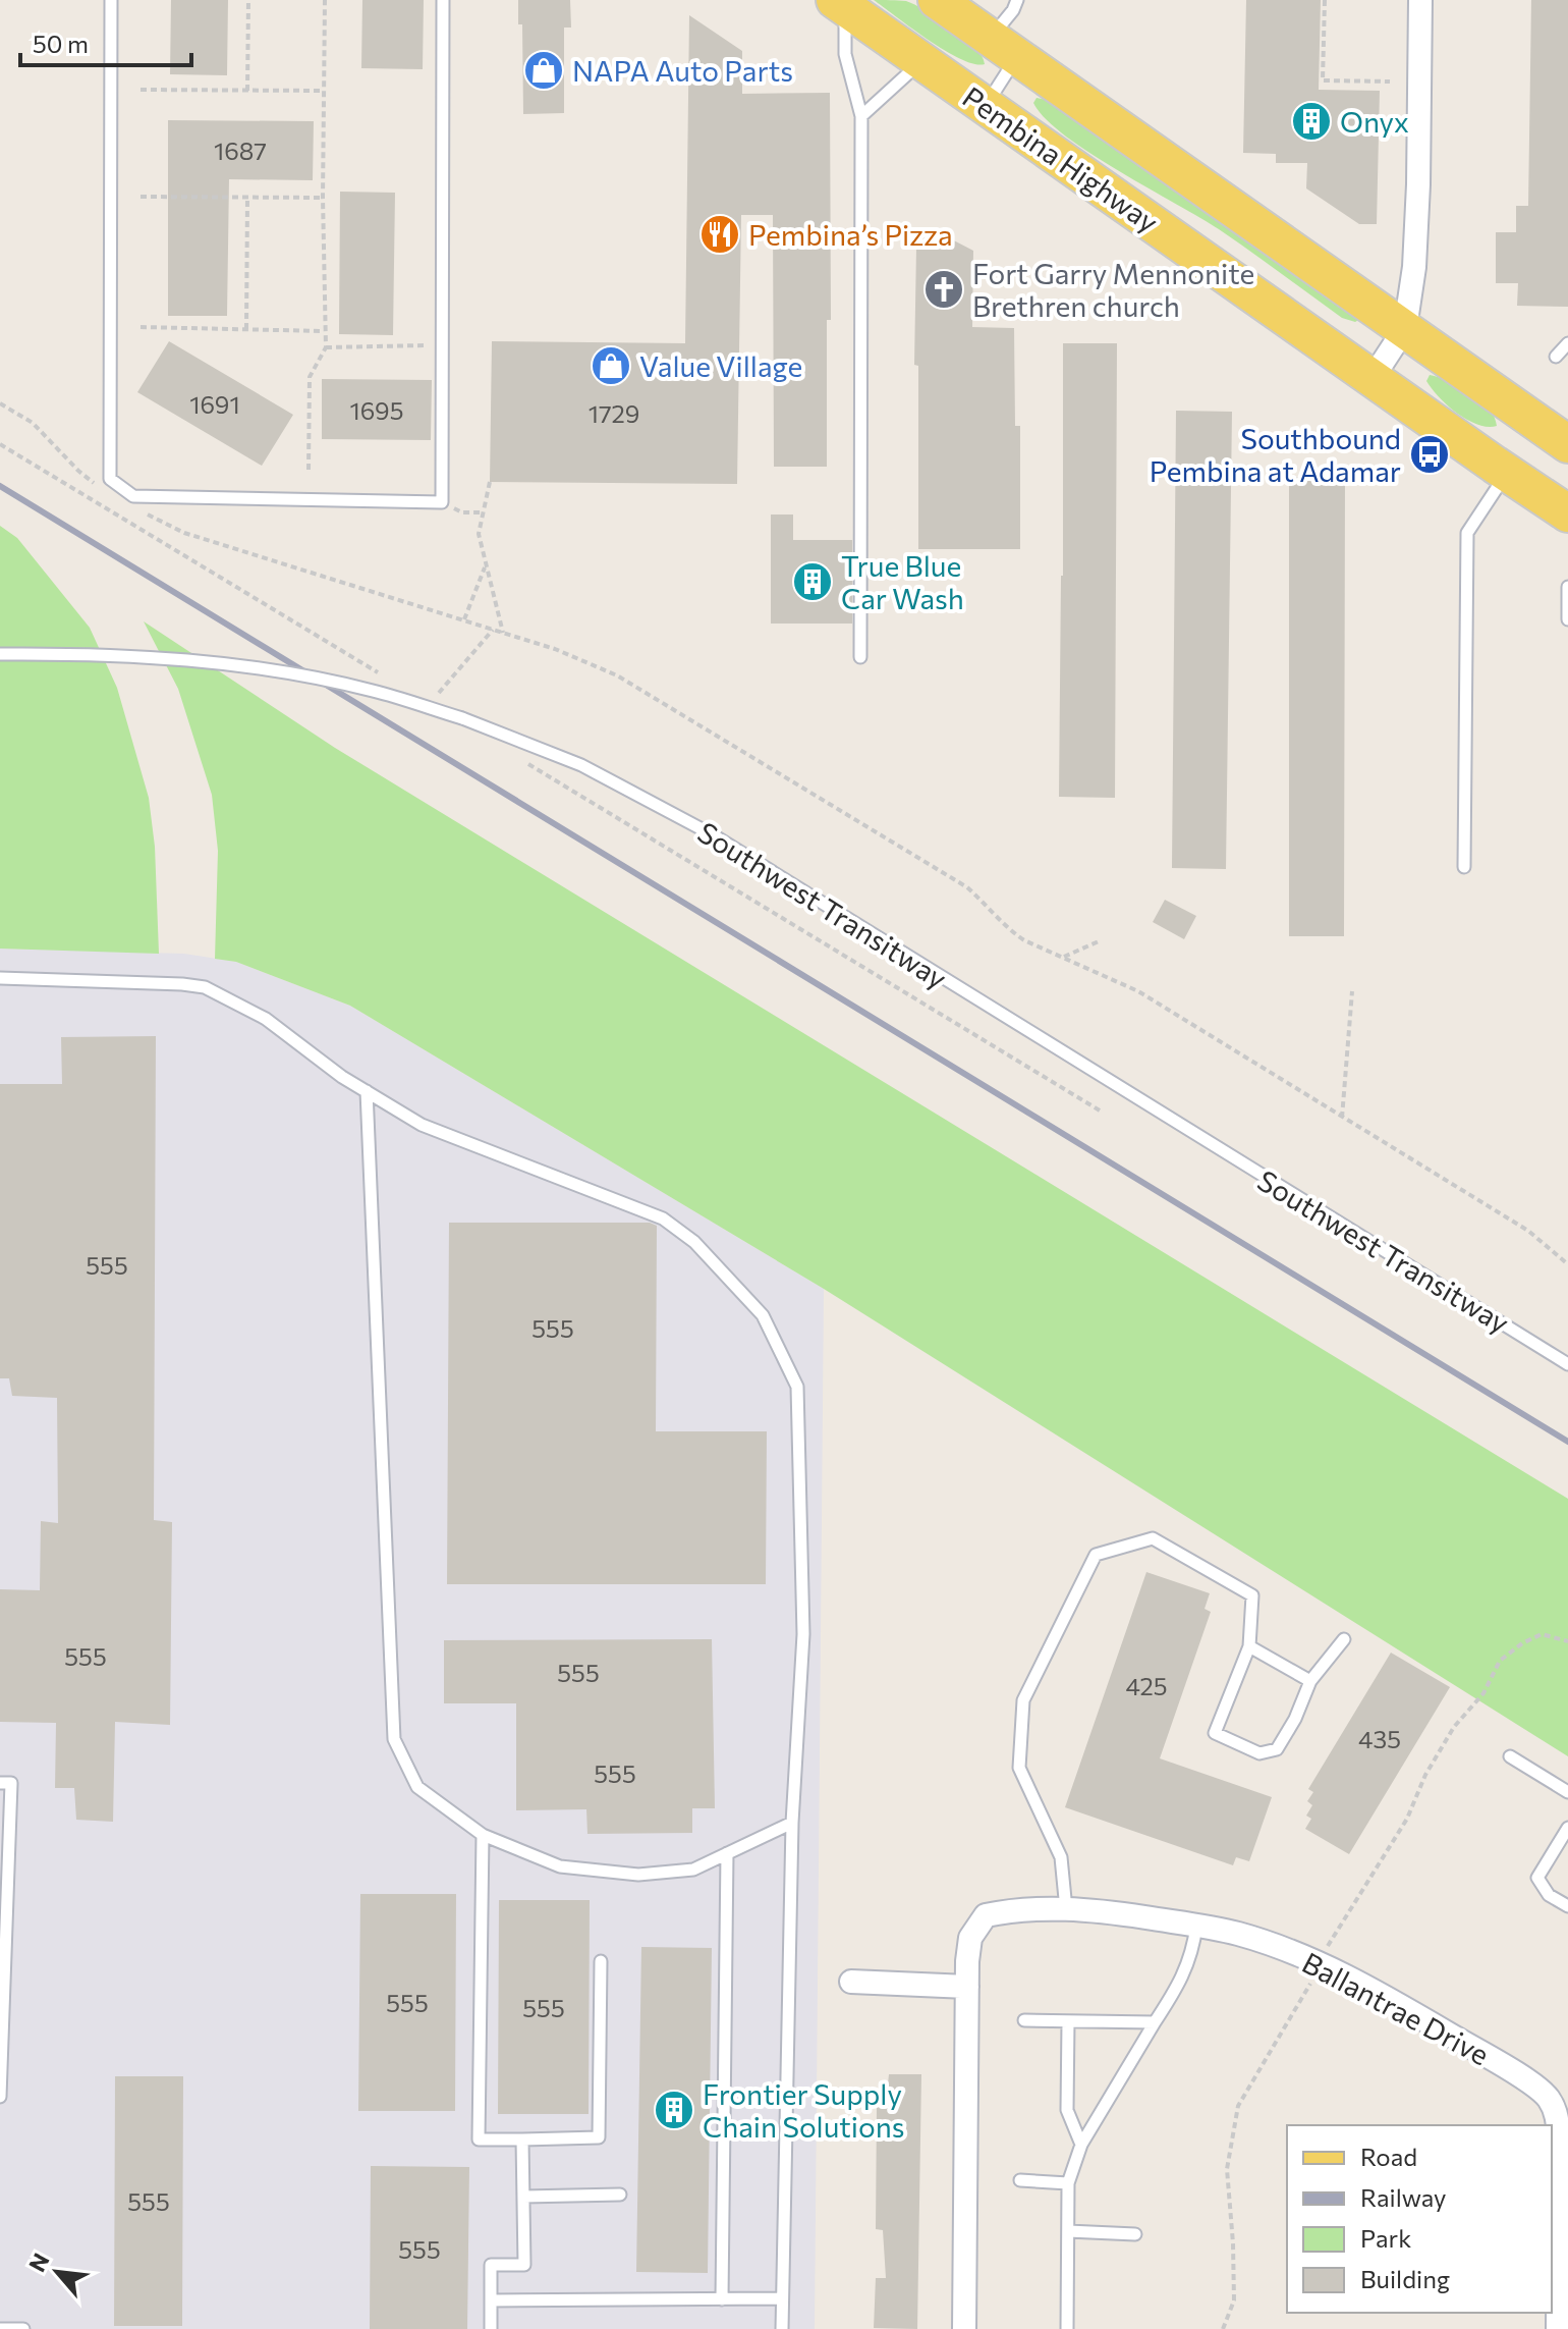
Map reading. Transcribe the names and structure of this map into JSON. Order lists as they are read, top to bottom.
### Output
{
  "streets": {
    "main road": ["Pembina Highway"],
    "street": ["Ballantrae Drive"],
    "lane": ["Southwest Transitway"]
  },
  "places": {
    "shop": ["NAPA Auto Parts", "Value Village"],
    "building": ["Onyx", "True Blue Car Wash", "Frontier Supply Chain Solutions"],
    "restaurant": ["Pembina’s Pizza"],
    "church": ["Fort Garry Mennonite Brethren church"],
    "bus stop": ["Southbound Pembina at Adamar"]
  },
  "house_numbers": [
    "1687",
    "1691",
    "1695",
    "1729",
    "555",
    "555",
    "555",
    "555",
    "425",
    "435",
    "555",
    "555",
    "555",
    "555",
    "555"
  ],
  "legend": [
    "Road",
    "Railway",
    "Park",
    "Building"
  ],
  "scale_bar": "50 m",
  "north": "top left"
}
